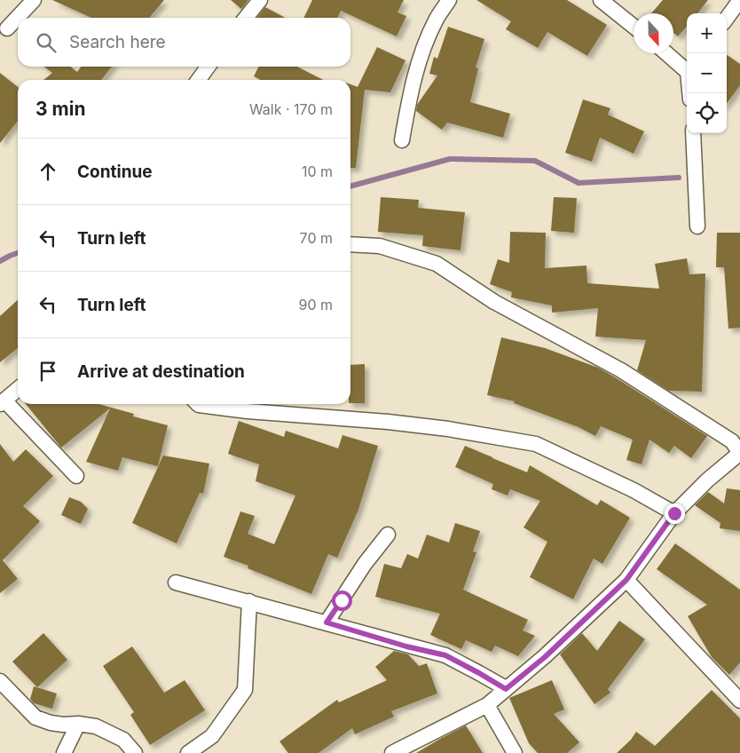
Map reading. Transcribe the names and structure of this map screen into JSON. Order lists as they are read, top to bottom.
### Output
{
  "north": "bottom",
  "page": {
    "map_buttons": ["+", "−"],
    "search": "Search here",
    "heading": ["3 min", "Walk · 170 m"],
    "list": [
      ["Continue", "10 m"],
      ["Turn left", "70 m"],
      ["Turn left", "90 m"],
      "Arrive at destination"
    ]
  }
}
